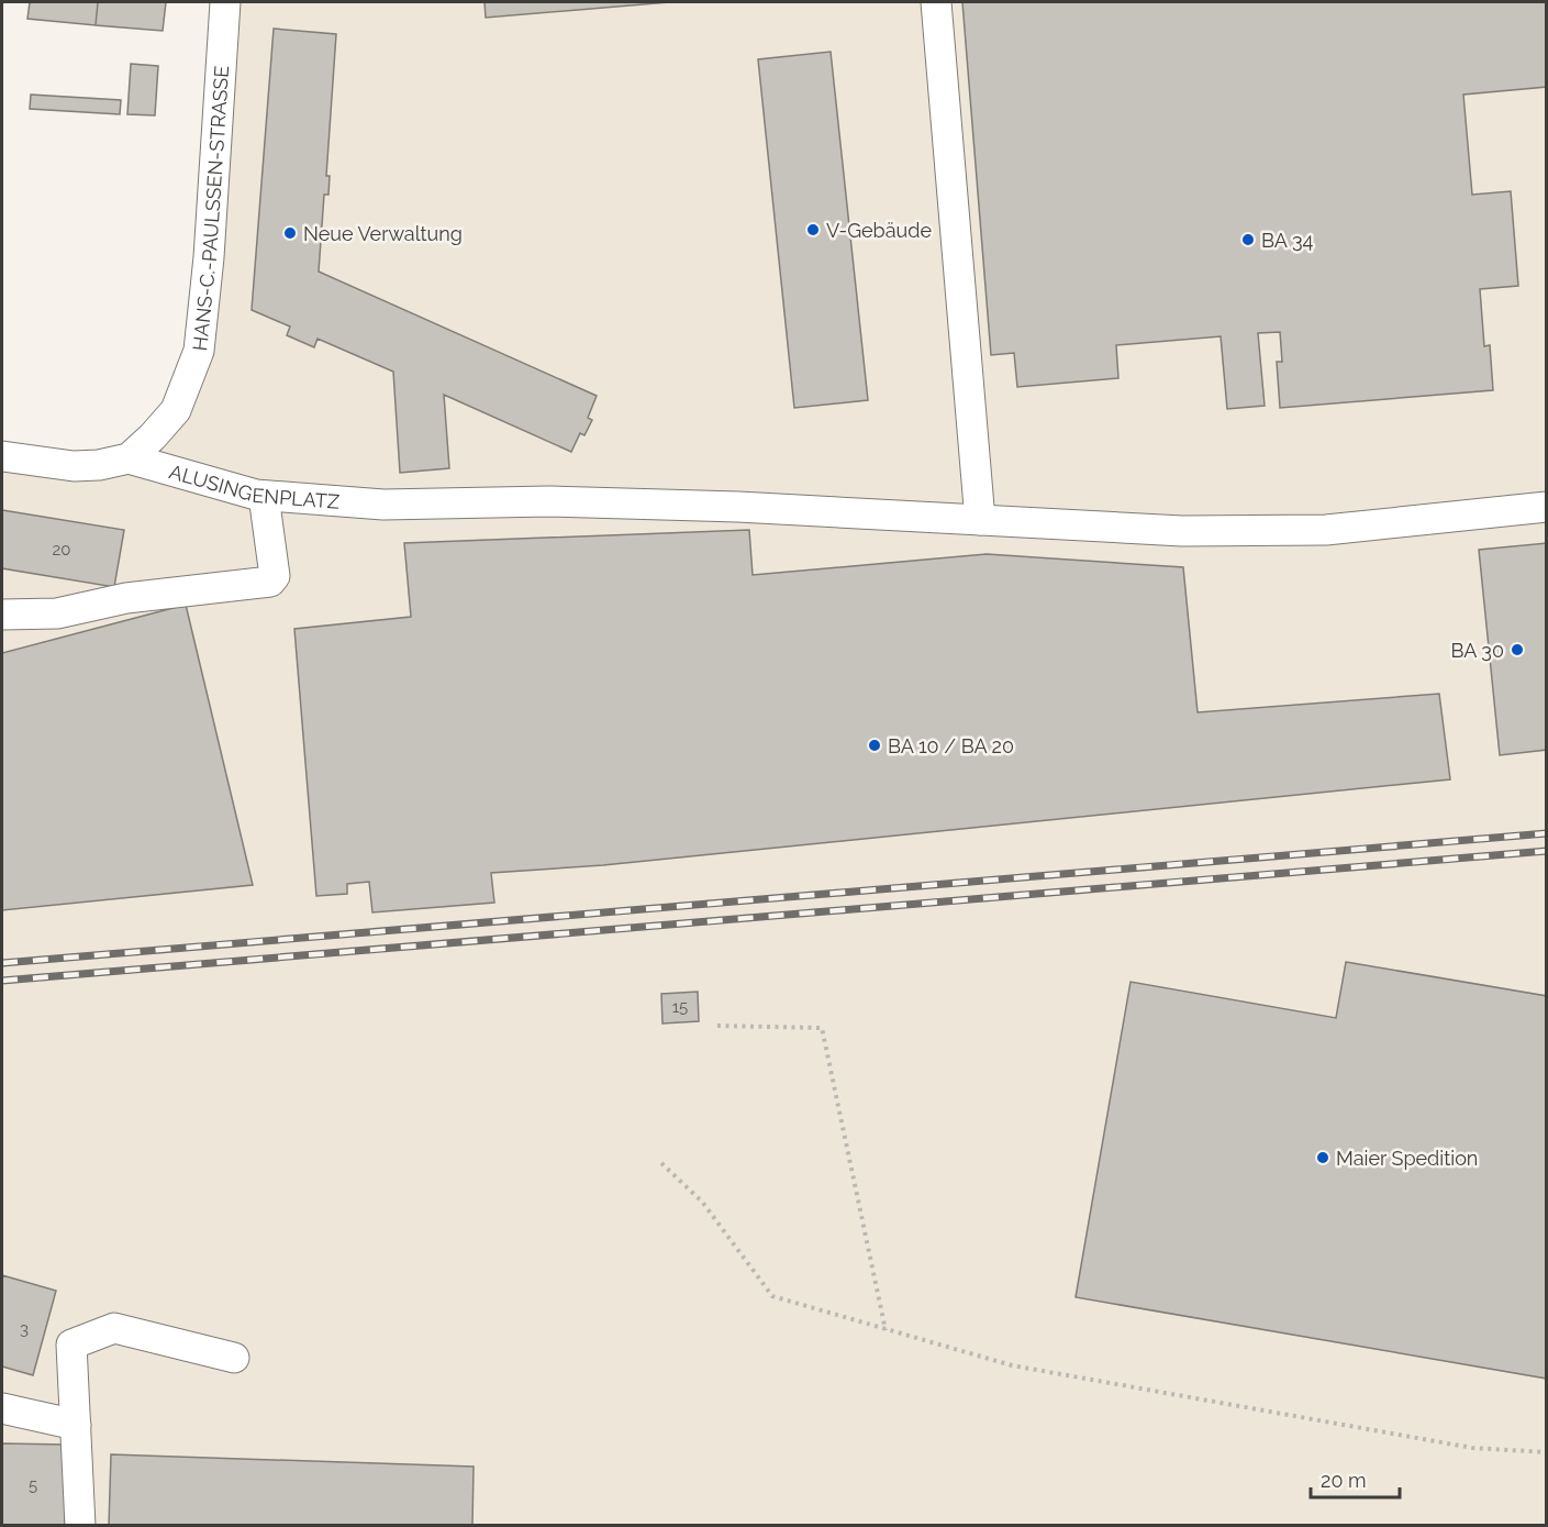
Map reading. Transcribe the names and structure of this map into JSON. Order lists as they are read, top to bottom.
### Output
{
  "streets": {
    "street": ["HANS-C.-PAULSSEN-STRASSE", "ALUSINGENPLATZ"]
  },
  "crossings": [
    ["HANS-C.-PAULSSEN-STRASSE", "ALUSINGENPLATZ"]
  ],
  "places": [
    "V-Gebäude",
    "Neue Verwaltung",
    "BA 34",
    "BA 30",
    "BA 10 / BA 20",
    "Maier Spedition"
  ],
  "house_numbers": [
    "20",
    "15",
    "3",
    "5"
  ],
  "scale_bar": "20 m"
}
